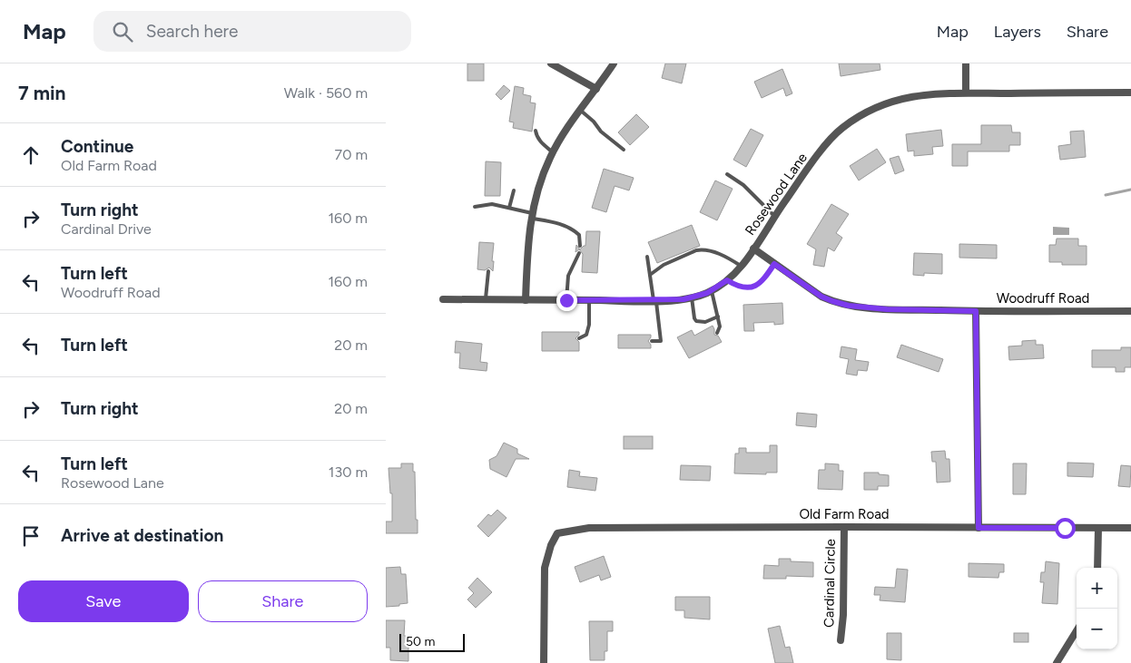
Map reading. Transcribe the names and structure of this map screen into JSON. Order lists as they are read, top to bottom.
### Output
{
  "streets": {
    "street": [
      "Rosewood Lane",
      "Woodruff Road",
      "Old Farm Road",
      "Cardinal Circle"
    ]
  },
  "crossings": [
    ["Rosewood Lane", "Woodruff Road"],
    ["Old Farm Road", "Cardinal Circle"]
  ],
  "scale_bar": "50 m",
  "page": {
    "header": "Map",
    "search": "Search here",
    "nav": ["Map", "Layers", "Share"],
    "heading": ["7 min", "Walk · 560 m"],
    "list": [
      ["Continue", "Old Farm Road", "70 m"],
      ["Turn right", "Cardinal Drive", "160 m"],
      ["Turn left", "Woodruff Road", "160 m"],
      ["Turn left", "20 m"],
      ["Turn right", "20 m"],
      ["Turn left", "Rosewood Lane", "130 m"],
      "Arrive at destination"
    ],
    "buttons": ["Save", "Share"],
    "map_buttons": ["+", "−"],
    "scale": "50 m"
  }
}
